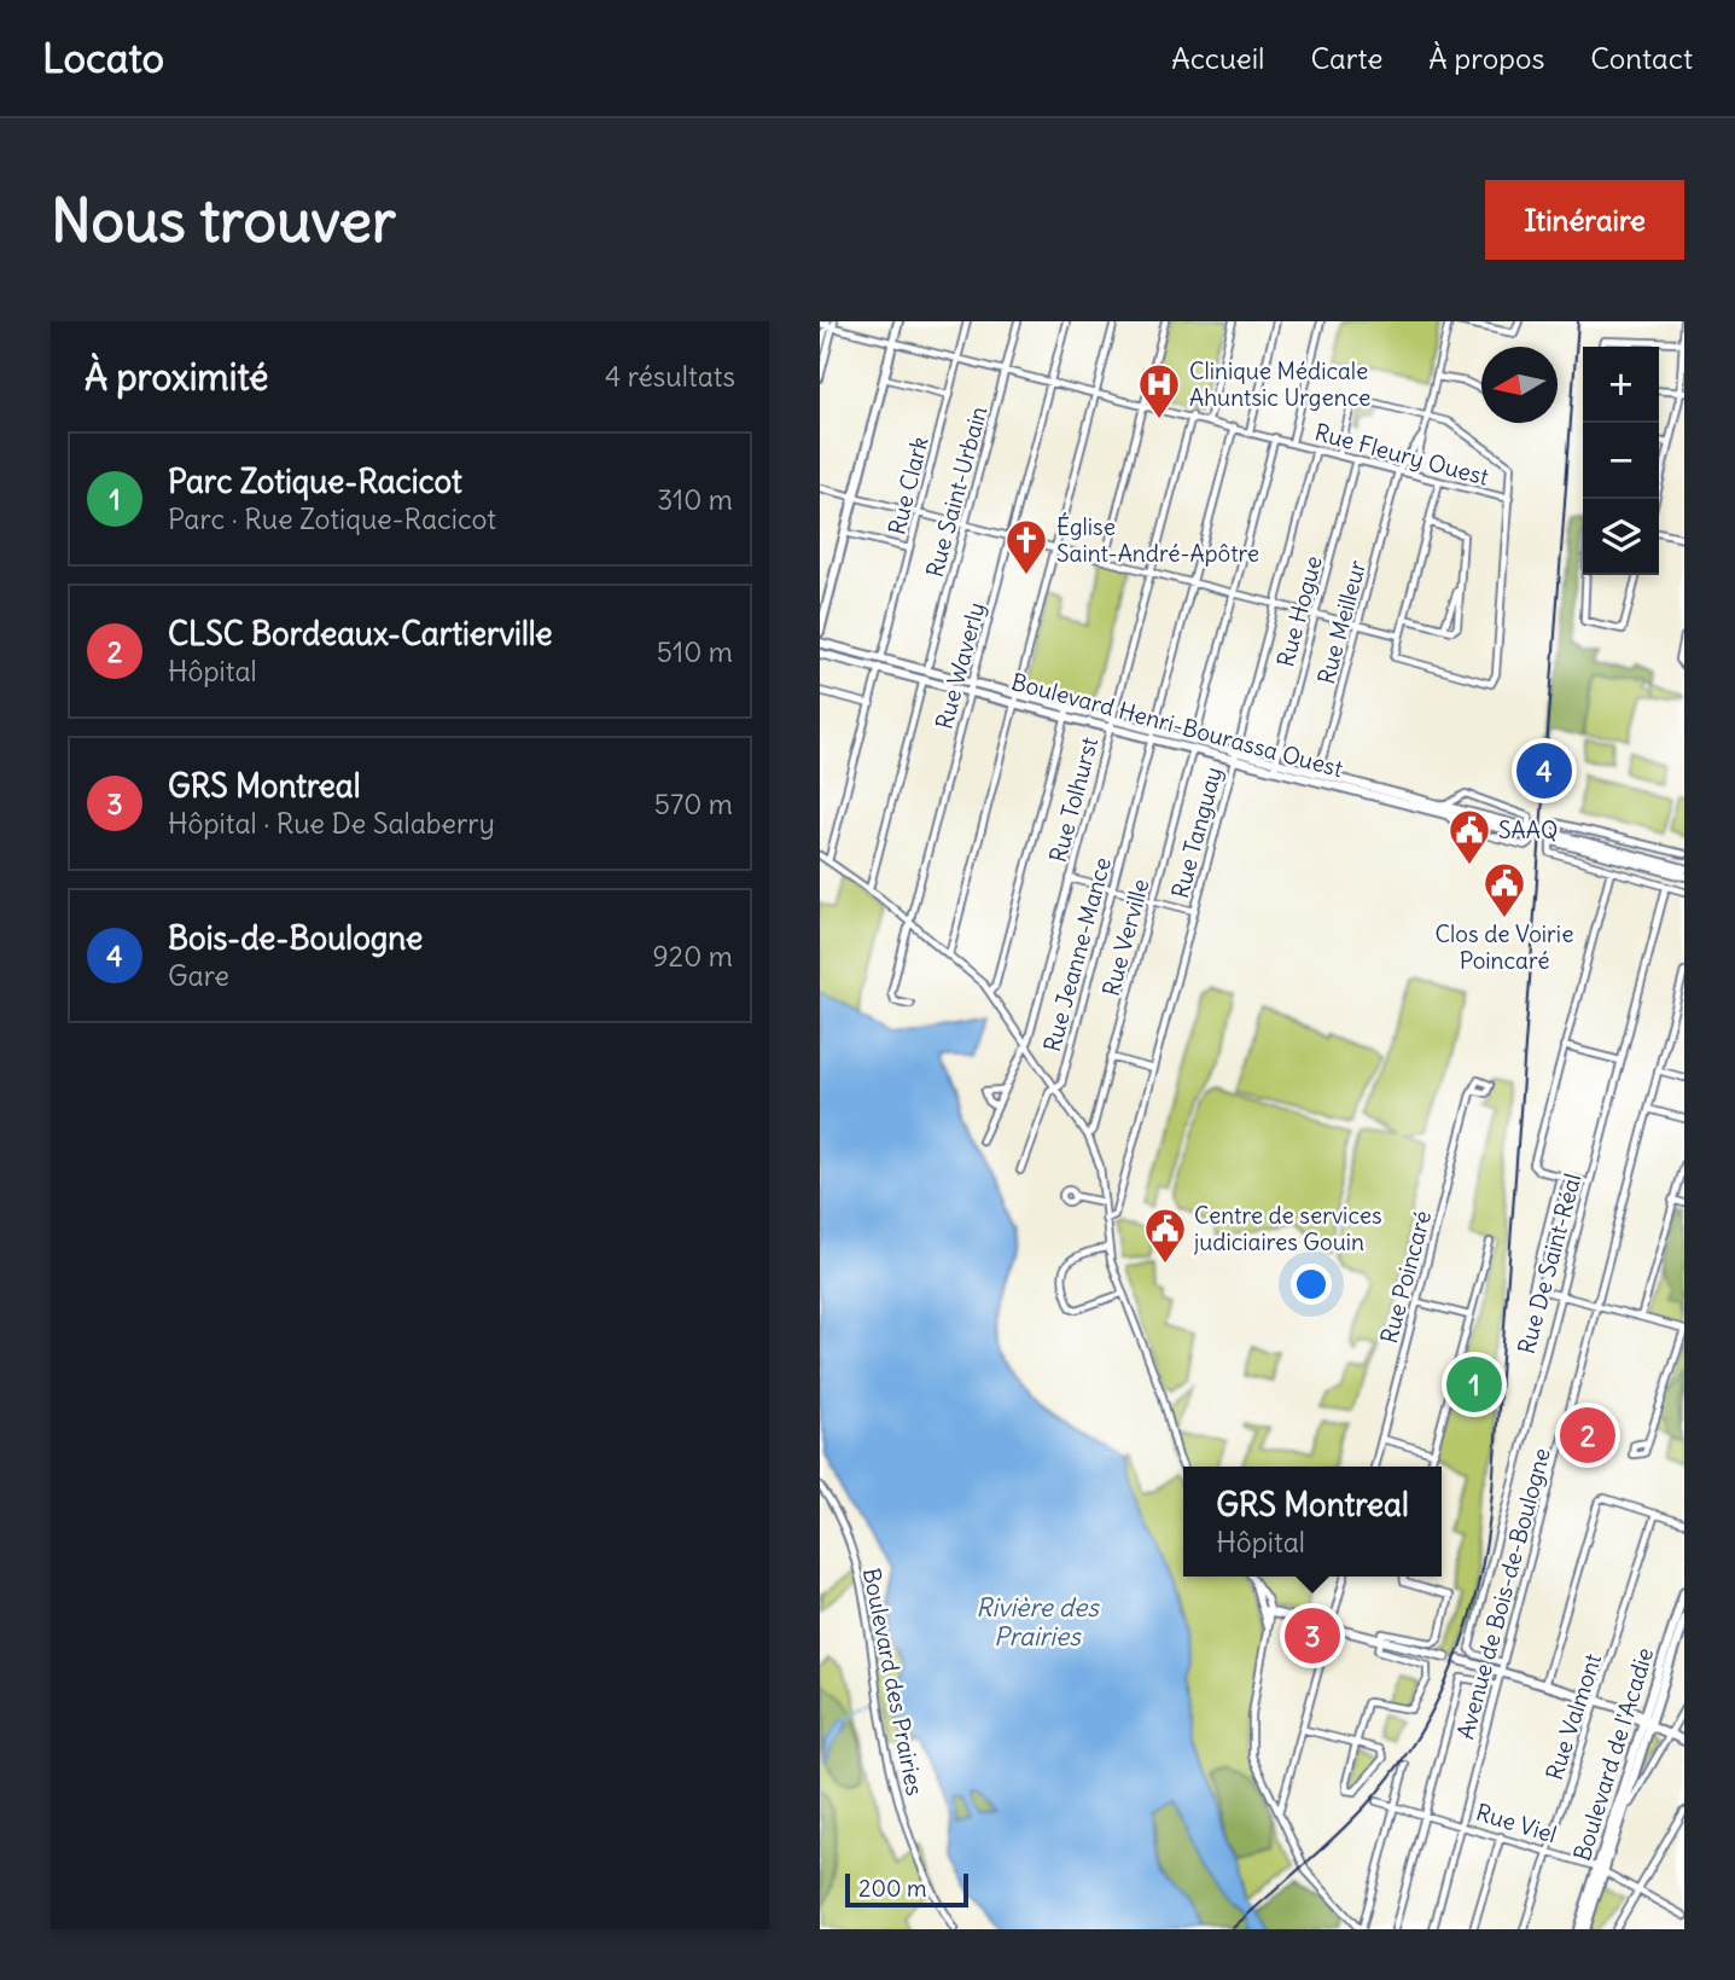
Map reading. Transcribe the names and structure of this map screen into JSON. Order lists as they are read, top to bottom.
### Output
{
  "streets": {
    "main road": ["Boulevard Henri-Bourassa Ouest", "Boulevard de l'Acadie"],
    "street": [
      "Rue Fleury Ouest",
      "Rue Clark",
      "Rue Saint-Urbain",
      "Rue Hogue",
      "Rue Meilleur",
      "Rue Waverly",
      "Rue Tolhurst",
      "Rue Tanguay",
      "Rue Verville",
      "Rue Jeanne-Mance",
      "Rue De Saint-Réal",
      "Rue Poincaré",
      "Avenue de Bois-de-Boulogne",
      "Boulevard des Prairies",
      "Rue Valmont",
      "Rue Viel"
    ]
  },
  "crossings": [
    ["Rue Fleury Ouest", "Rue Clark"],
    ["Rue Fleury Ouest", "Rue Saint-Urbain"],
    ["Rue Fleury Ouest", "Rue Hogue"],
    ["Rue Fleury Ouest", "Rue Meilleur"],
    ["Rue Fleury Ouest", "Rue Waverly"],
    ["Rue Fleury Ouest", "Rue Tolhurst"],
    ["Rue Fleury Ouest", "Rue Tanguay"],
    ["Rue Fleury Ouest", "Rue Verville"],
    ["Rue Fleury Ouest", "Rue Jeanne-Mance"],
    ["Rue Clark", "Boulevard Henri-Bourassa Ouest"],
    ["Rue Saint-Urbain", "Boulevard Henri-Bourassa Ouest"],
    ["Rue Hogue", "Boulevard Henri-Bourassa Ouest"],
    ["Rue Meilleur", "Boulevard Henri-Bourassa Ouest"],
    ["Rue Waverly", "Boulevard Henri-Bourassa Ouest"],
    ["Boulevard Henri-Bourassa Ouest", "Rue Tolhurst"],
    ["Boulevard Henri-Bourassa Ouest", "Rue Tanguay"],
    ["Boulevard Henri-Bourassa Ouest", "Rue Verville"],
    ["Boulevard Henri-Bourassa Ouest", "Rue Jeanne-Mance"],
    ["Rue De Saint-Réal", "Avenue de Bois-de-Boulogne"],
    ["Avenue de Bois-de-Boulogne", "Rue Viel"],
    ["Rue Valmont", "Rue Viel"],
    ["Boulevard de l'Acadie", "Rue Viel"]
  ],
  "water": ["Rivière des Prairies"],
  "places": {
    "hospital": ["Clinique Médicale Ahuntsic Urgence"],
    "church": ["Église Saint-André-Apôtre"],
    "public building": ["SAAQ", "Clos de Voirie Poincaré", "Centre de services judiciaires Gouin"]
  },
  "scale_bar": "200 m",
  "north": "left",
  "page": {
    "header": "Locato",
    "nav": [
      "Accueil",
      "Carte",
      "À propos",
      "Contact"
    ],
    "buttons": "Itinéraire",
    "title": "Nous trouver",
    "heading": ["À proximité", "4 résultats"],
    "map_buttons": ["+", "−"],
    "list": [
      {
        "mark": "1",
        "name": "Parc Zotique-Racicot",
        "note": "Parc · Rue Zotique-Racicot",
        "value": "310 m"
      },
      {
        "mark": "2",
        "name": "CLSC Bordeaux-Cartierville",
        "note": "Hôpital",
        "value": "510 m"
      },
      {
        "mark": "3",
        "name": "GRS Montreal",
        "note": "Hôpital · Rue De Salaberry",
        "value": "570 m"
      },
      {
        "mark": "4",
        "name": "Bois-de-Boulogne",
        "note": "Gare",
        "value": "920 m"
      }
    ],
    "pins": [
      "4",
      "1",
      "2",
      "3"
    ],
    "popup": ["GRS Montreal", "Hôpital"],
    "scale": "200 m"
  }
}
